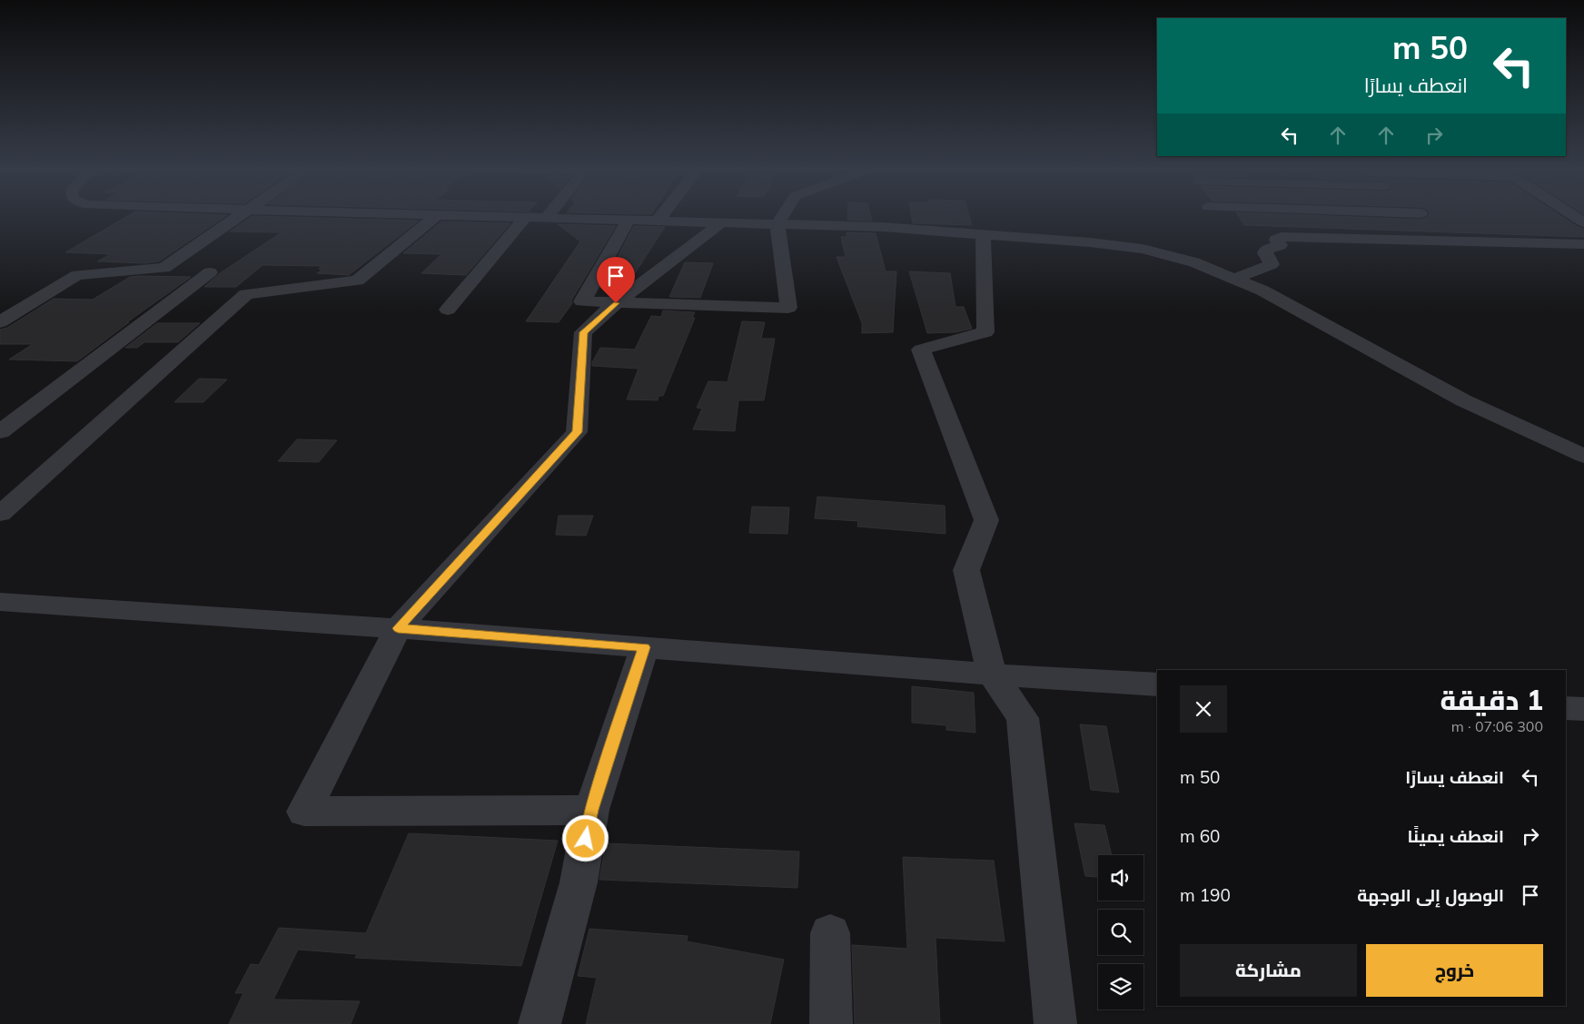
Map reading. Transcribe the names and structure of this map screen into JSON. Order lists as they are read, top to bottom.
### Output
{
  "page": {
    "turn": ["50 m", "انعطف يسارًا"],
    "heading": ["1 دقيقة", "300 m · 07:06"],
    "list": [
      {
        "name": "انعطف يسارًا",
        "value": "50 m"
      },
      {
        "name": "انعطف يمينًا",
        "value": "60 m"
      },
      {
        "name": "الوصول إلى الوجهة",
        "value": "190 m"
      }
    ],
    "buttons": ["خروج", "مشاركة"]
  }
}
